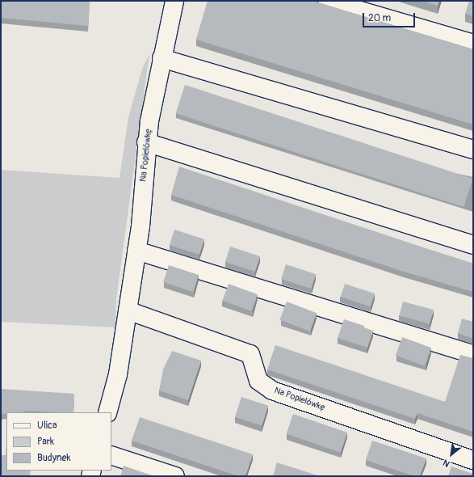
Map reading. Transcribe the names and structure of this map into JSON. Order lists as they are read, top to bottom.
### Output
{
  "streets": {
    "street": ["Na Popielówkę"]
  },
  "legend": ["Ulica", "Park", "Budynek"],
  "scale_bar": "20 m",
  "north": "bottom left"
}
